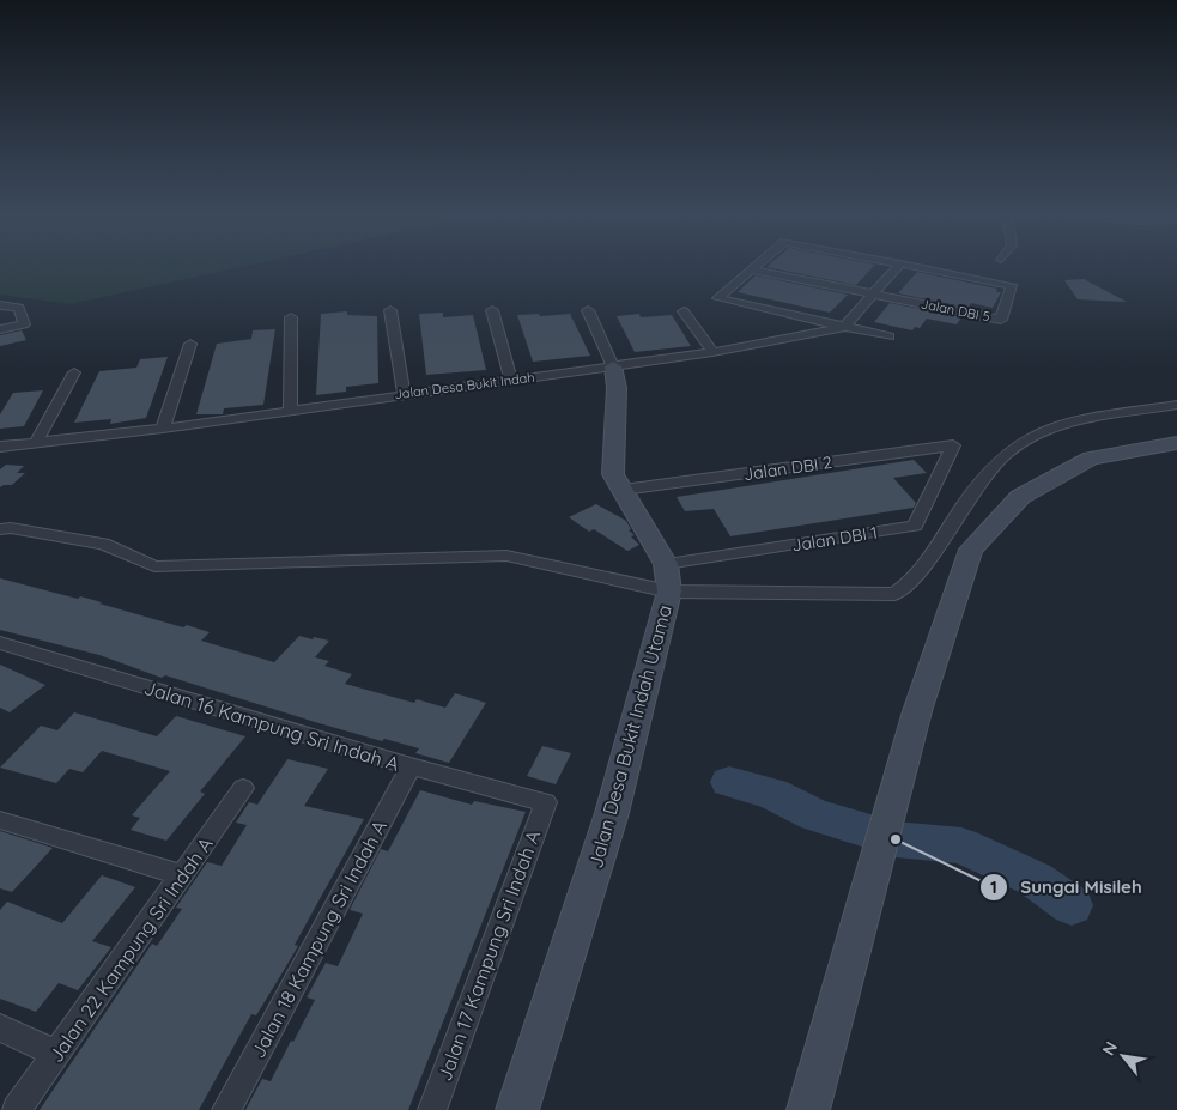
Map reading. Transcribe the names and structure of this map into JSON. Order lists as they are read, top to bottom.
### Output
{
  "streets": {
    "street": [
      "Jalan DBI 5",
      "Jalan Desa Bukit Indah",
      "Jalan DBI 2",
      "Jalan DBI 1",
      "Jalan 16 Kampung Sri Indah A",
      "Jalan Desa Bukit Indah Utama",
      "Jalan 18 Kampung Sri Indah A",
      "Jalan 22 Kampung Sri Indah A",
      "Jalan 17 Kampung Sri Indah A"
    ]
  },
  "crossings": [
    ["Jalan DBI 2", "Jalan DBI 1"],
    ["Jalan DBI 1", "Jalan Desa Bukit Indah Utama"],
    ["Jalan 16 Kampung Sri Indah A", "Jalan 18 Kampung Sri Indah A"],
    ["Jalan 16 Kampung Sri Indah A", "Jalan 17 Kampung Sri Indah A"]
  ],
  "places": ["Sungai Misileh"],
  "north": "top left"
}
